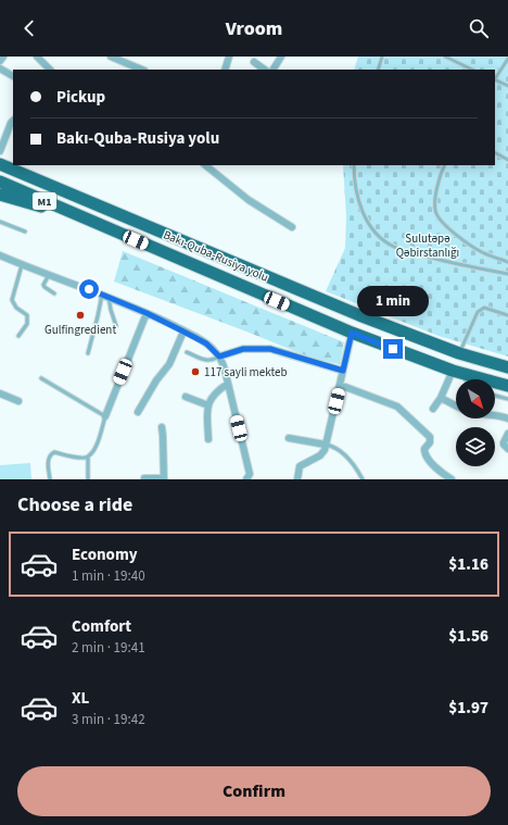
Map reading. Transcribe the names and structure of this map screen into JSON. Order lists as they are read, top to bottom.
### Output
{
  "streets": {
    "highway": ["M1", "Bakı-Quba-Rusiya yolu"]
  },
  "parks": ["Sulutəpə Qəbirstanlığı"],
  "places": ["Gulfingredient", "117 sayli mekteb"],
  "north": "bottom right",
  "page": {
    "header": "Vroom",
    "banner": ["Pickup", "Bakı-Quba-Rusiya yolu"],
    "bubble": "1 min",
    "heading": "Choose a ride",
    "list": [
      {
        "name": "Economy",
        "note": "1 min · 19:40",
        "value": "$1.16"
      },
      {
        "name": "Comfort",
        "note": "2 min · 19:41",
        "value": "$1.56"
      },
      {
        "name": "XL",
        "note": "3 min · 19:42",
        "value": "$1.97"
      }
    ],
    "buttons": "Confirm"
  }
}
